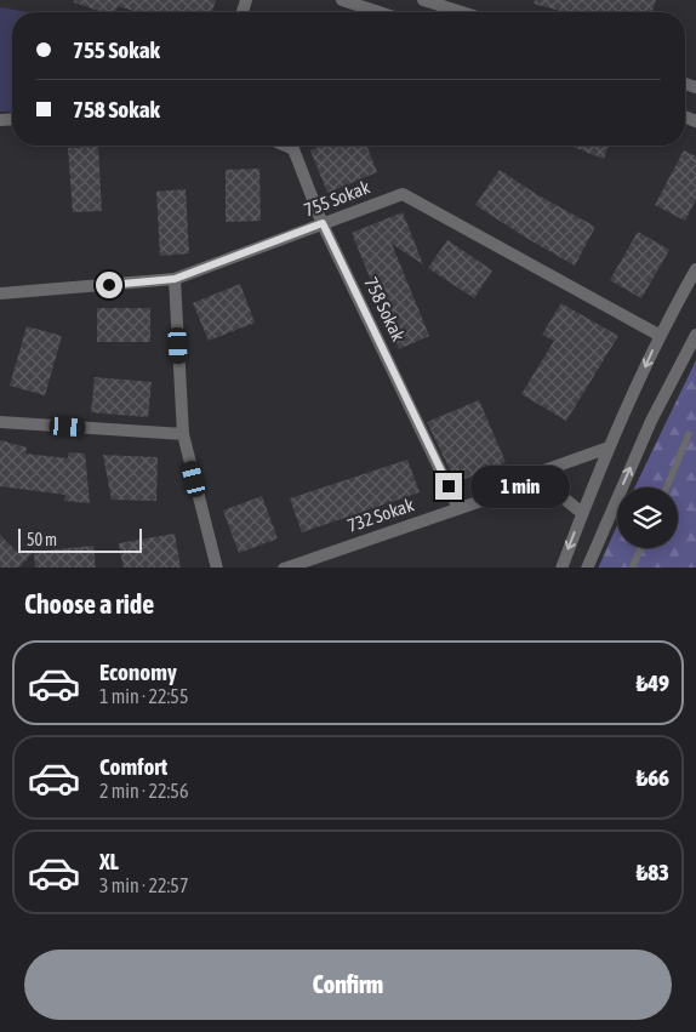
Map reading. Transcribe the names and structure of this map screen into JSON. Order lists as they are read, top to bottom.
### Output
{
  "streets": {
    "street": ["755 Sokak", "758 Sokak", "732 Sokak"]
  },
  "crossings": [
    ["755 Sokak", "758 Sokak"],
    ["758 Sokak", "732 Sokak"]
  ],
  "scale_bar": "50 m",
  "page": {
    "banner": ["755 Sokak", "758 Sokak"],
    "bubble": "1 min",
    "scale": "50 m",
    "heading": "Choose a ride",
    "list": [
      {
        "name": "Economy",
        "note": "1 min · 22:55",
        "value": "₺49"
      },
      {
        "name": "Comfort",
        "note": "2 min · 22:56",
        "value": "₺66"
      },
      {
        "name": "XL",
        "note": "3 min · 22:57",
        "value": "₺83"
      }
    ],
    "buttons": "Confirm"
  }
}
